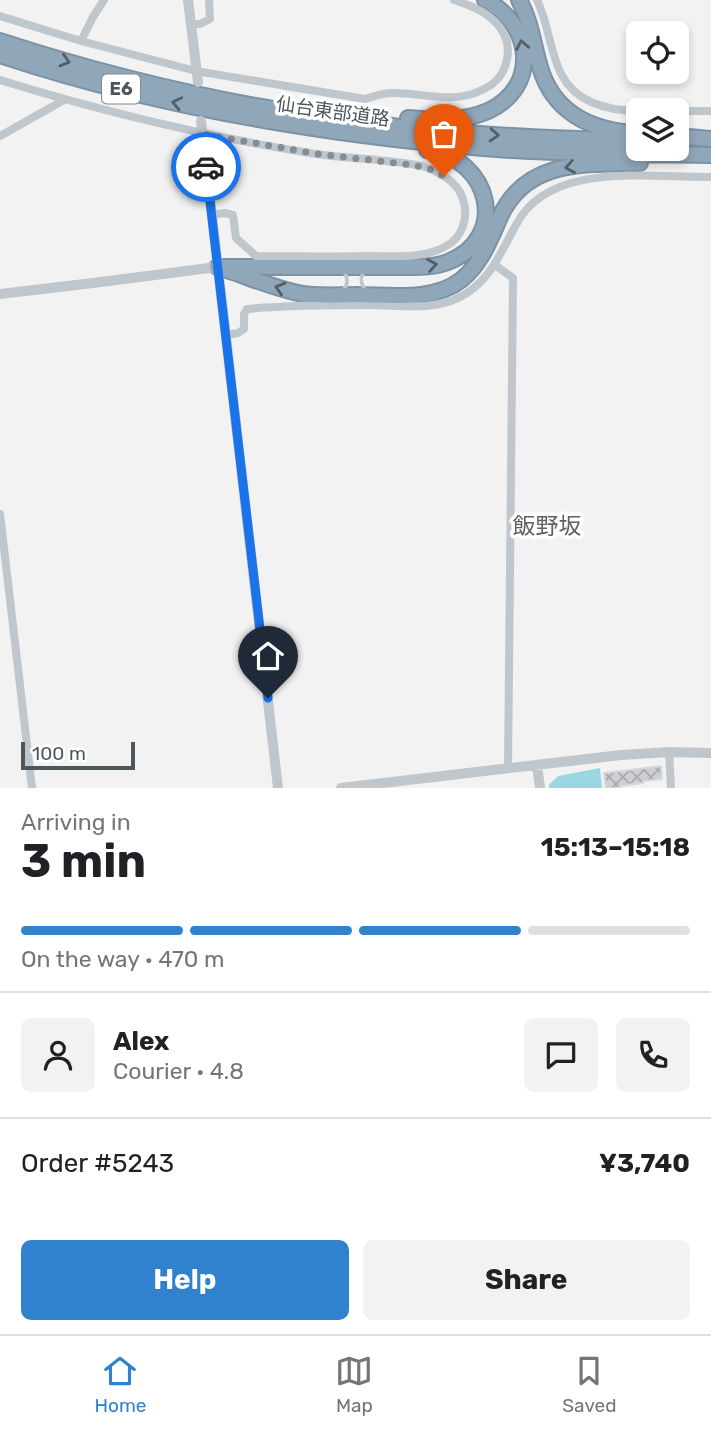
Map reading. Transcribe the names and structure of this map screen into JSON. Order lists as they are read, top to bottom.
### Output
{
  "streets": {
    "highway": ["E6", "仙台東部道路"]
  },
  "districts": ["飯野坂"],
  "scale_bar": "100 m",
  "page": {
    "scale": "100 m",
    "heading": ["3 min", "Arriving in", "15:13–15:18"],
    "panel": [
      "Alex",
      "Courier · 4.8",
      "Order #5243",
      "¥3,740"
    ],
    "bar": "On the way · 470 m",
    "buttons": ["Help", "Share"],
    "tabs": ["Home", "Map", "Saved"]
  }
}
